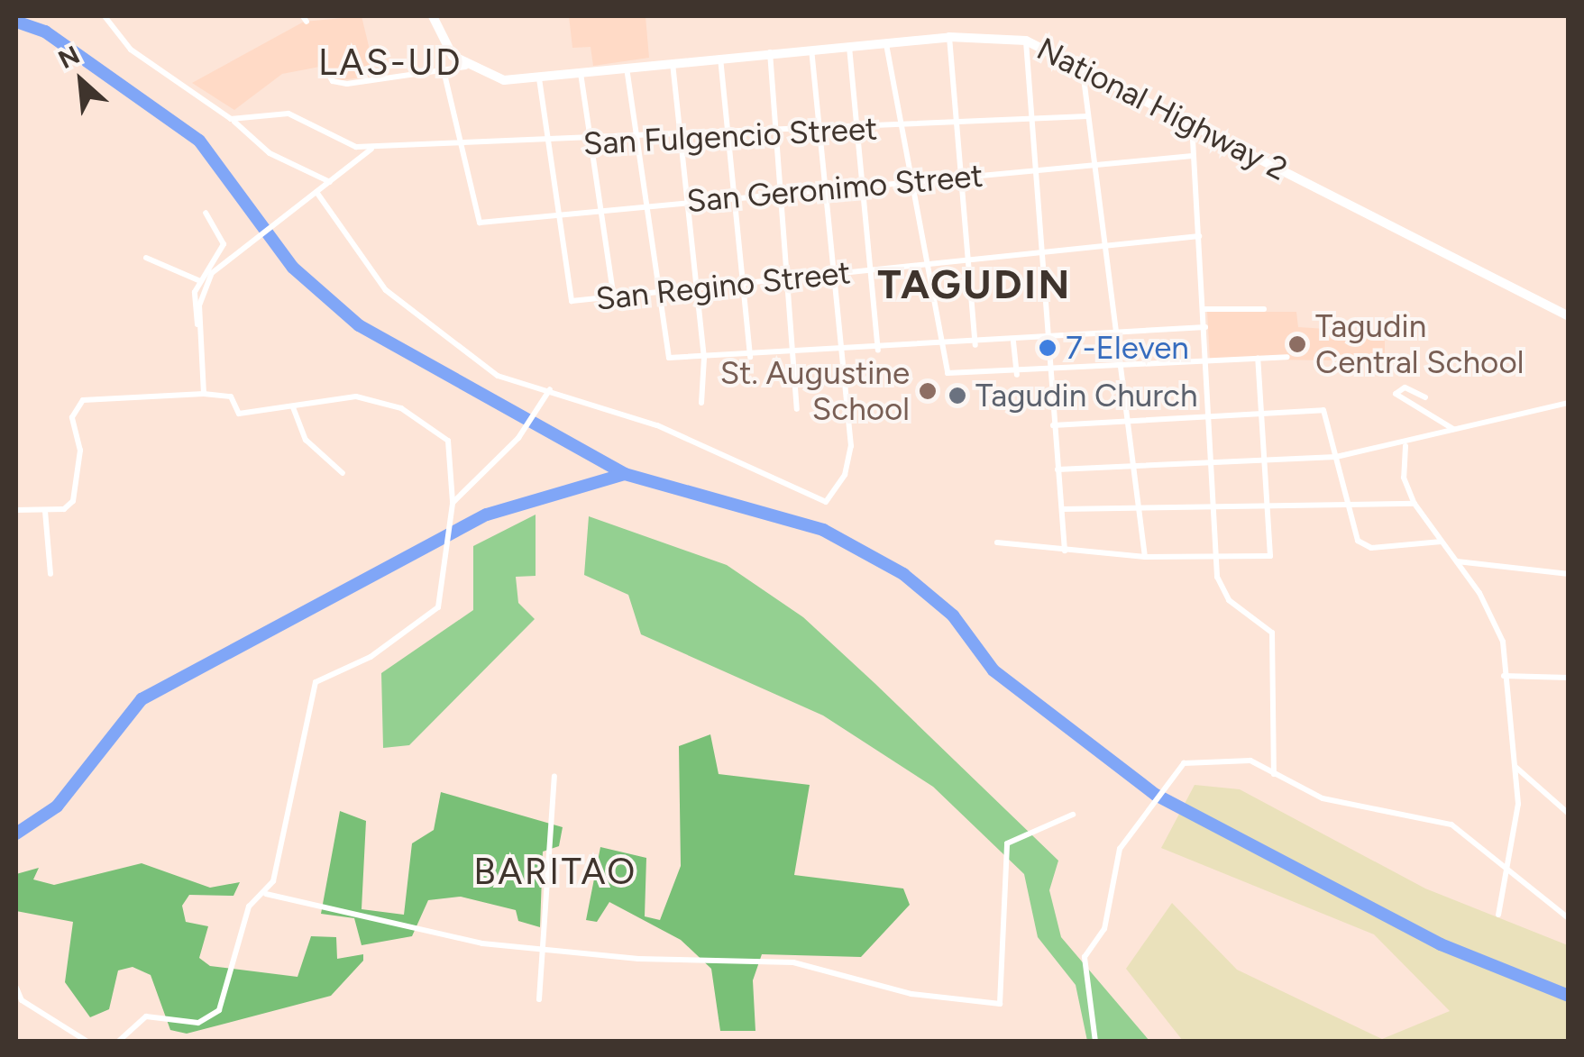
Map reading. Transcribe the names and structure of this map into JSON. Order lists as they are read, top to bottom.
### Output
{
  "streets": {
    "highway": ["National Highway 2"],
    "street": ["San Fulgencio Street", "San Geronimo Street", "San Regino Street"]
  },
  "crossings": [
    ["San Fulgencio Street", "San Geronimo Street"],
    ["San Geronimo Street", "San Regino Street"]
  ],
  "districts": ["LAS-UD", "TAGUDIN", "BARITAO"],
  "places": [
    "Tagudin Central School",
    "7-Eleven",
    "St. Augustine School",
    "Tagudin Church"
  ],
  "north": "top left"
}
